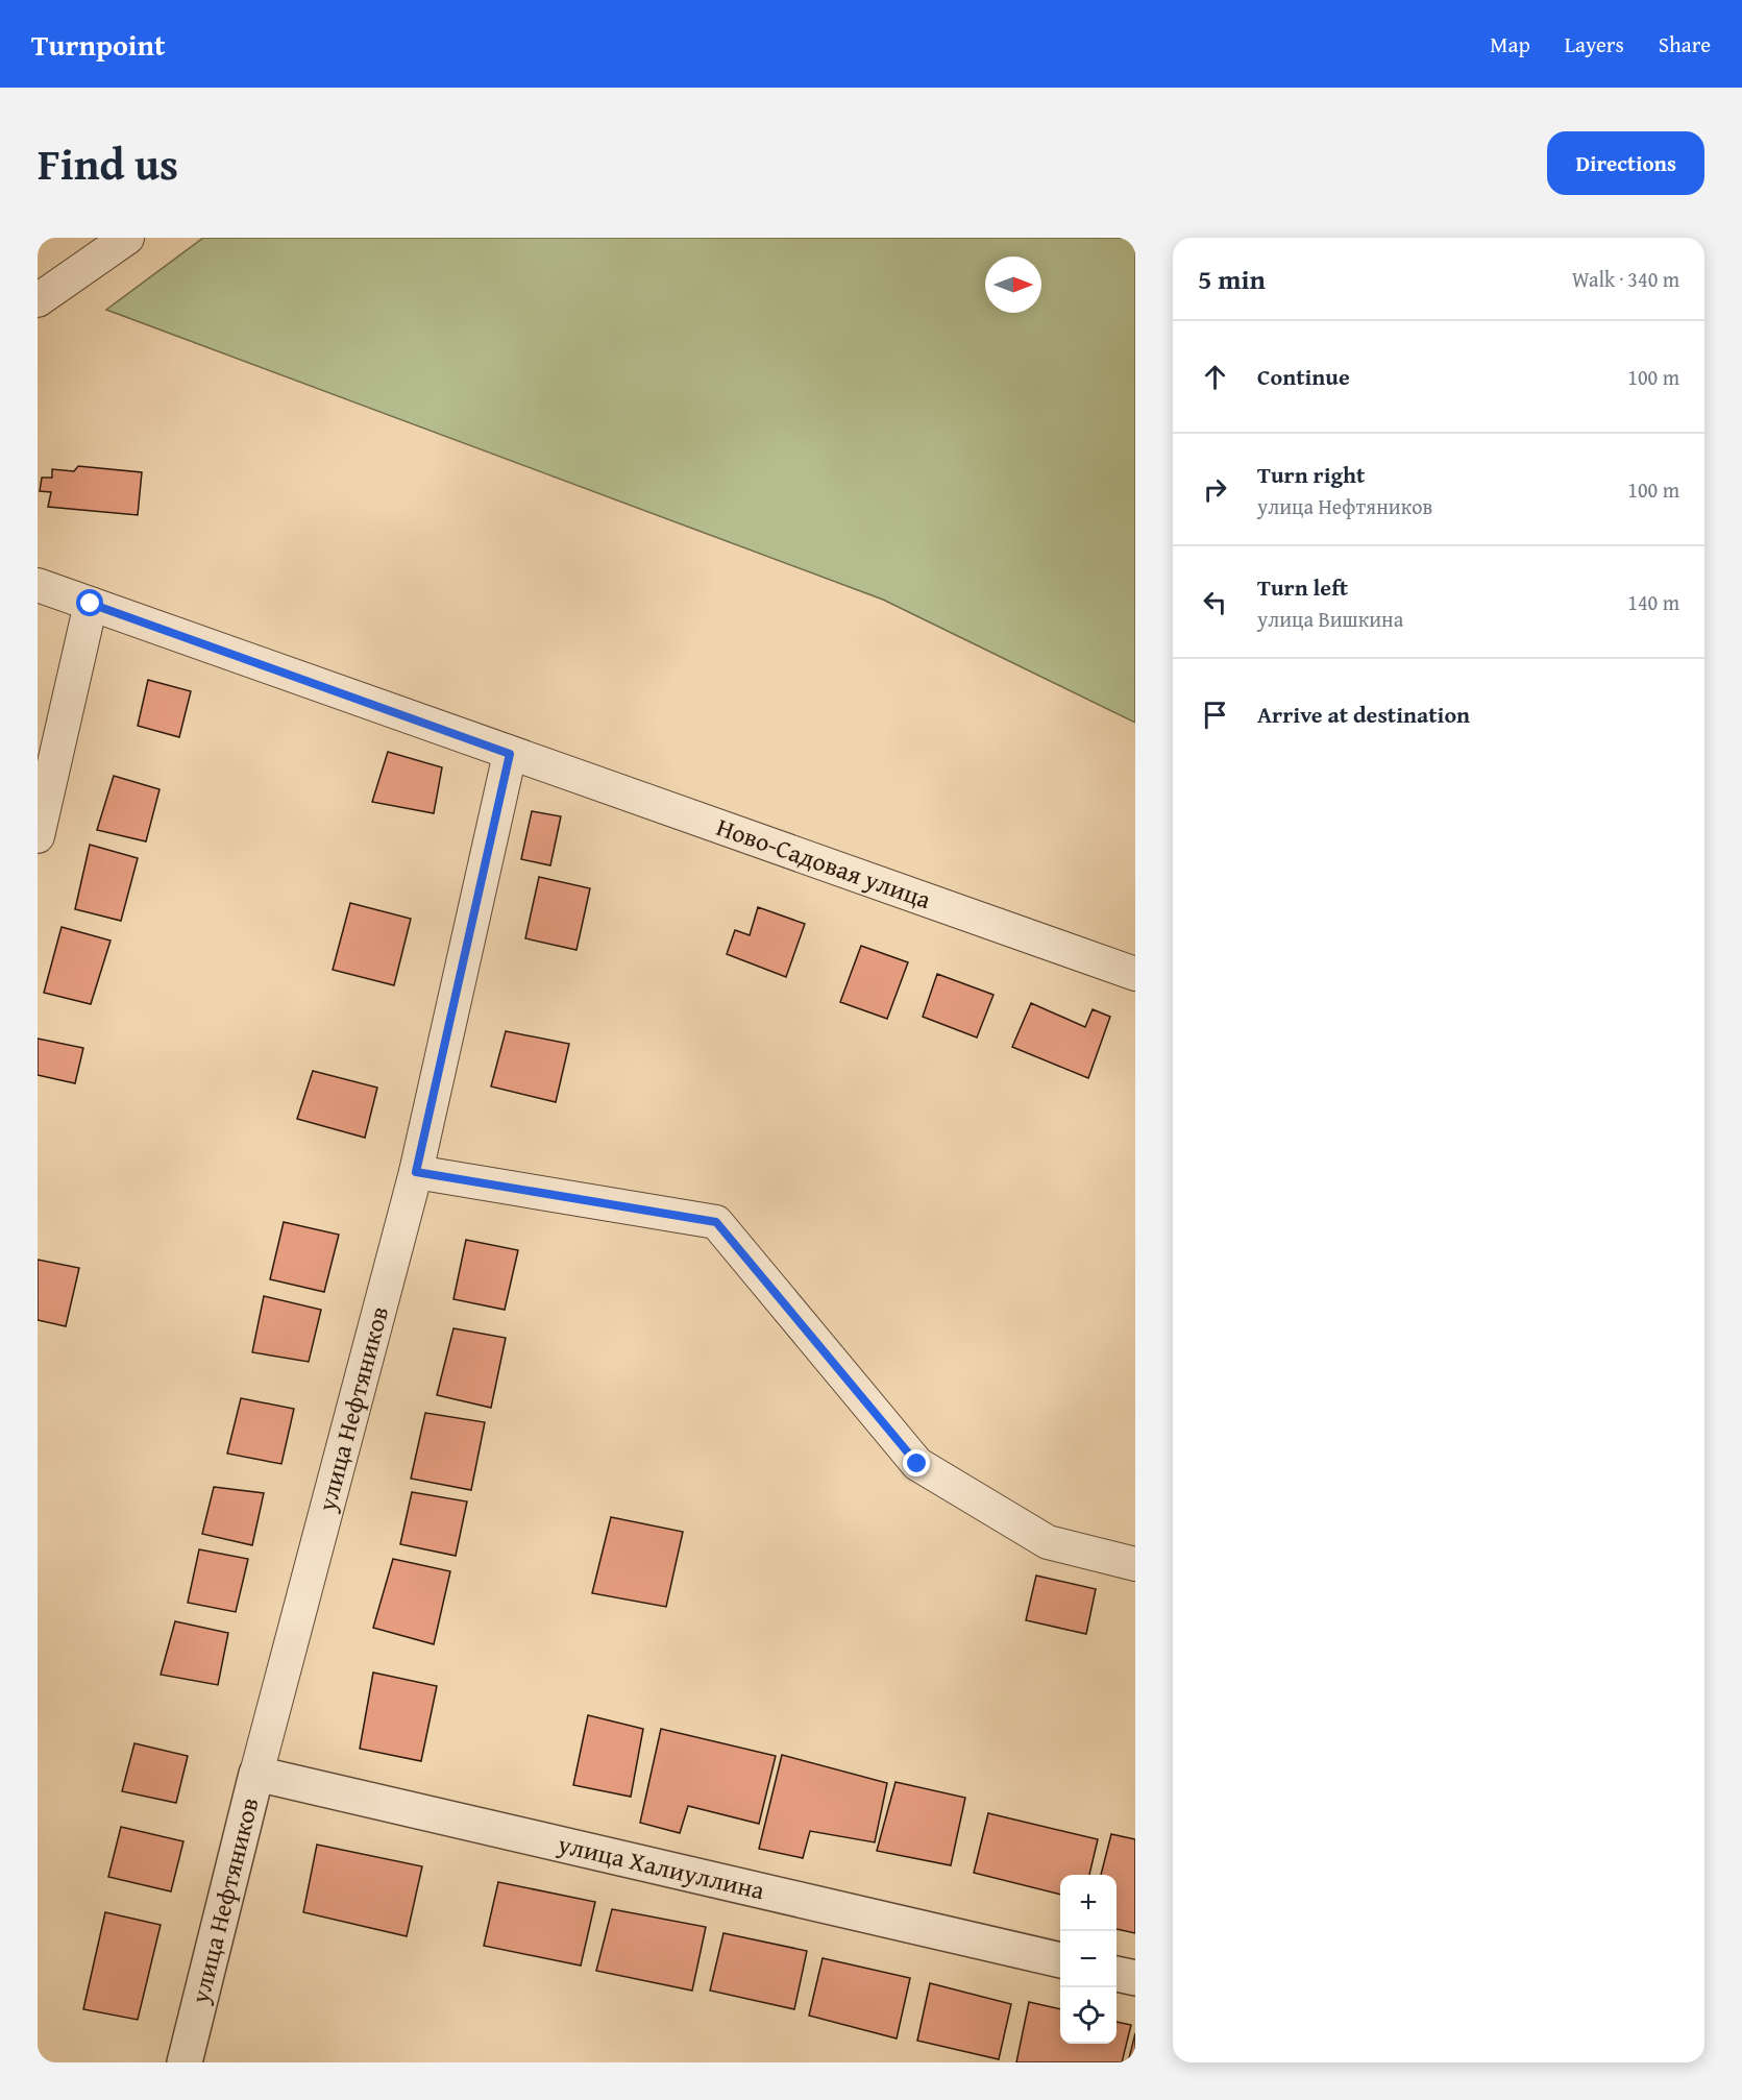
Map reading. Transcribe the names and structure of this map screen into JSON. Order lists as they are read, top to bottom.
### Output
{
  "streets": {
    "street": ["Ново-Садовая улица", "улица Нефтяников", "улица Халиуллина"]
  },
  "crossings": [
    ["Ново-Садовая улица", "улица Нефтяников"],
    ["улица Нефтяников", "улица Халиуллина"]
  ],
  "north": "right",
  "page": {
    "header": "Turnpoint",
    "nav": ["Map", "Layers", "Share"],
    "title": "Find us",
    "buttons": "Directions",
    "heading": ["5 min", "Walk · 340 m"],
    "list": [
      ["Continue", "100 m"],
      ["Turn right", "улица Нефтяников", "100 m"],
      ["Turn left", "улица Вишкина", "140 m"],
      "Arrive at destination"
    ],
    "map_buttons": ["+", "−"]
  }
}
